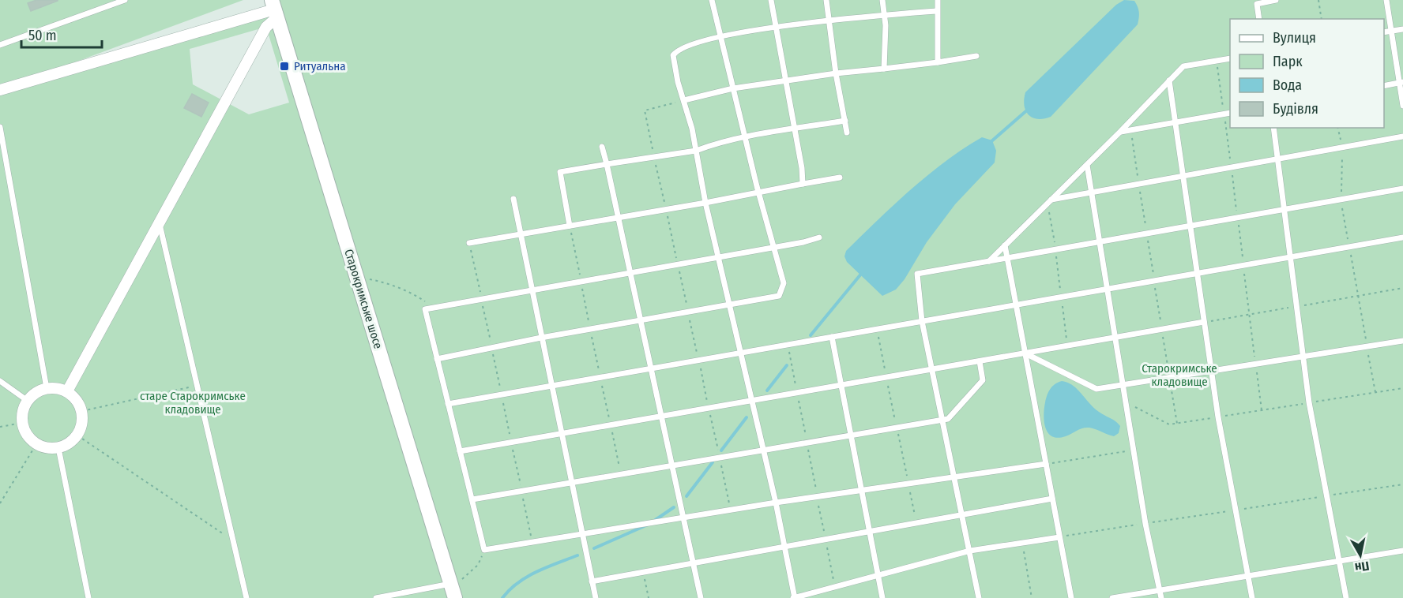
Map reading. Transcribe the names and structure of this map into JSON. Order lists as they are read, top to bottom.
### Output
{
  "streets": {
    "street": ["Старокримське шосе"]
  },
  "parks": ["Старокримське кладовище", "старе Старокримське кладовище"],
  "places": {
    "transit": ["Ритуальна"]
  },
  "legend": [
    "Вулиця",
    "Парк",
    "Вода",
    "Будівля"
  ],
  "scale_bar": "50 m",
  "north": "bottom"
}
